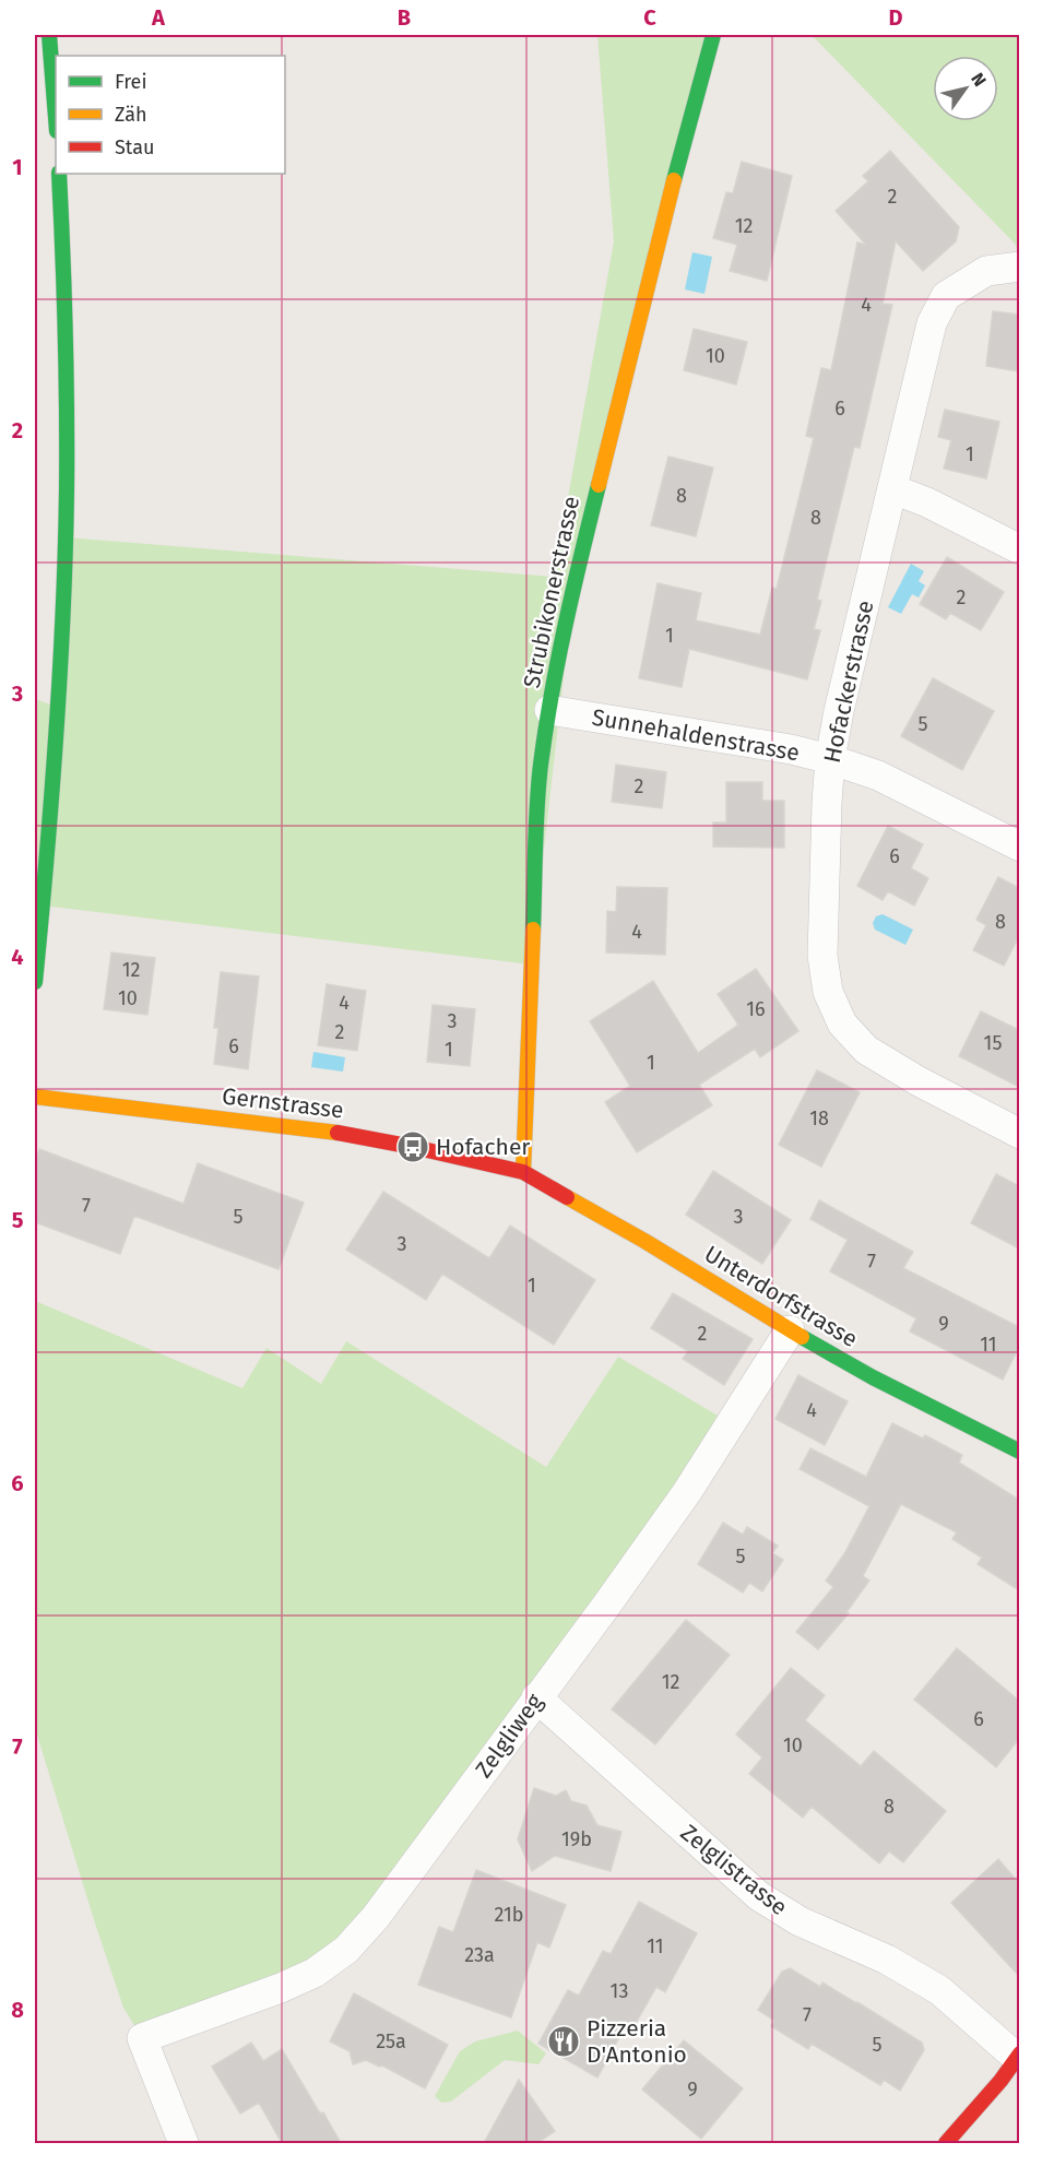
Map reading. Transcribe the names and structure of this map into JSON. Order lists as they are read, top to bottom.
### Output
{
  "streets": {
    "street": [
      "Strubikonerstrasse",
      "Hofackerstrasse",
      "Sunnehaldenstrasse",
      "Gernstrasse",
      "Unterdorfstrasse",
      "Zelgliweg",
      "Zelglistrasse"
    ]
  },
  "crossings": [
    ["Strubikonerstrasse", "Sunnehaldenstrasse"],
    ["Strubikonerstrasse", "Gernstrasse"],
    ["Strubikonerstrasse", "Unterdorfstrasse"],
    ["Hofackerstrasse", "Sunnehaldenstrasse"],
    ["Gernstrasse", "Unterdorfstrasse"],
    ["Unterdorfstrasse", "Zelgliweg"],
    ["Zelgliweg", "Zelglistrasse"]
  ],
  "places": {
    "bus stop": ["Hofacher"],
    "restaurant": ["Pizzeria D'Antonio"]
  },
  "house_numbers": [
    "2",
    "12",
    "4",
    "10",
    "6",
    "1",
    "8",
    "8",
    "2",
    "1",
    "5",
    "2",
    "6",
    "8",
    "4",
    "12",
    "10",
    "4",
    "16",
    "3",
    "2",
    "15",
    "6",
    "1",
    "1",
    "18",
    "7",
    "5",
    "3",
    "3",
    "7",
    "1",
    "9",
    "2",
    "11",
    "4",
    "5",
    "12",
    "6",
    "10",
    "8",
    "19b",
    "21b",
    "11",
    "23a",
    "13",
    "7",
    "25a",
    "5",
    "9"
  ],
  "legend": ["Frei", "Zäh", "Stau"],
  "north": "top right",
  "grid": {
    "columns": [
      "A",
      "B",
      "C",
      "D"
    ],
    "rows": [
      "1",
      "2",
      "3",
      "4",
      "5",
      "6",
      "7",
      "8"
    ]
  }
}
